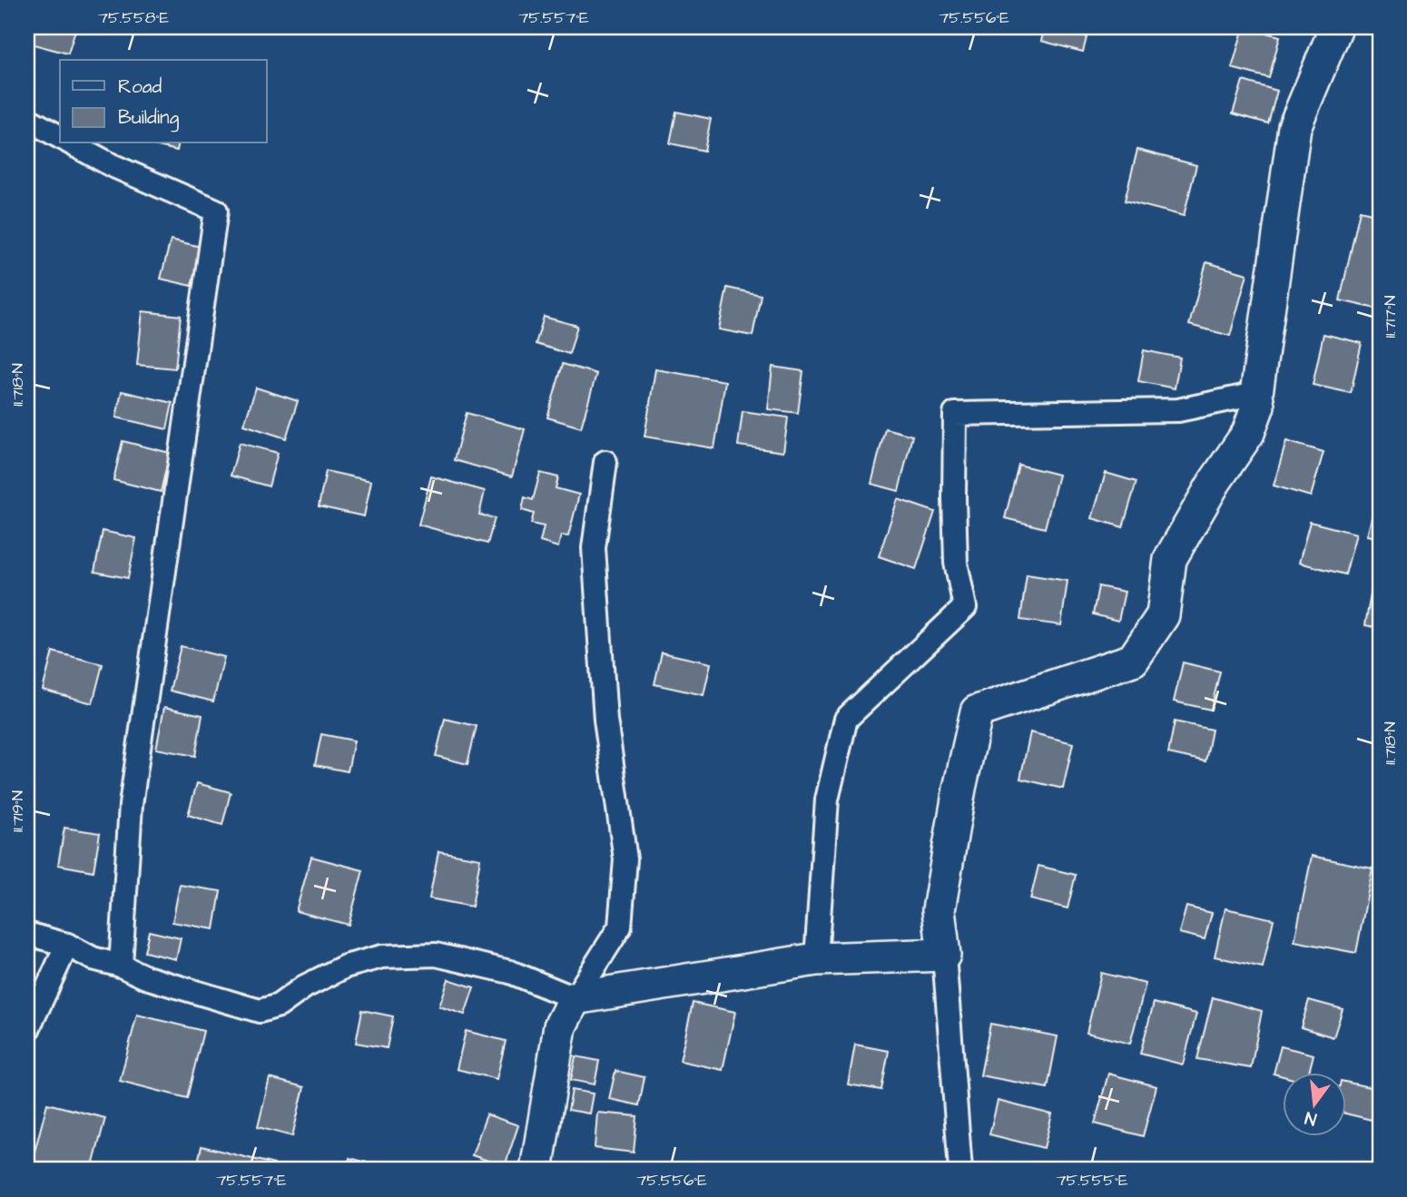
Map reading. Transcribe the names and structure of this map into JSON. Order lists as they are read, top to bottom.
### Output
{
  "legend": ["Road", "Building"],
  "north": "bottom",
  "coordinates": [
    "75.558°E",
    "75.557°E",
    "75.556°E",
    "11.717°N",
    "11.718°N",
    "11.719°N",
    "75.555°E"
  ]
}
